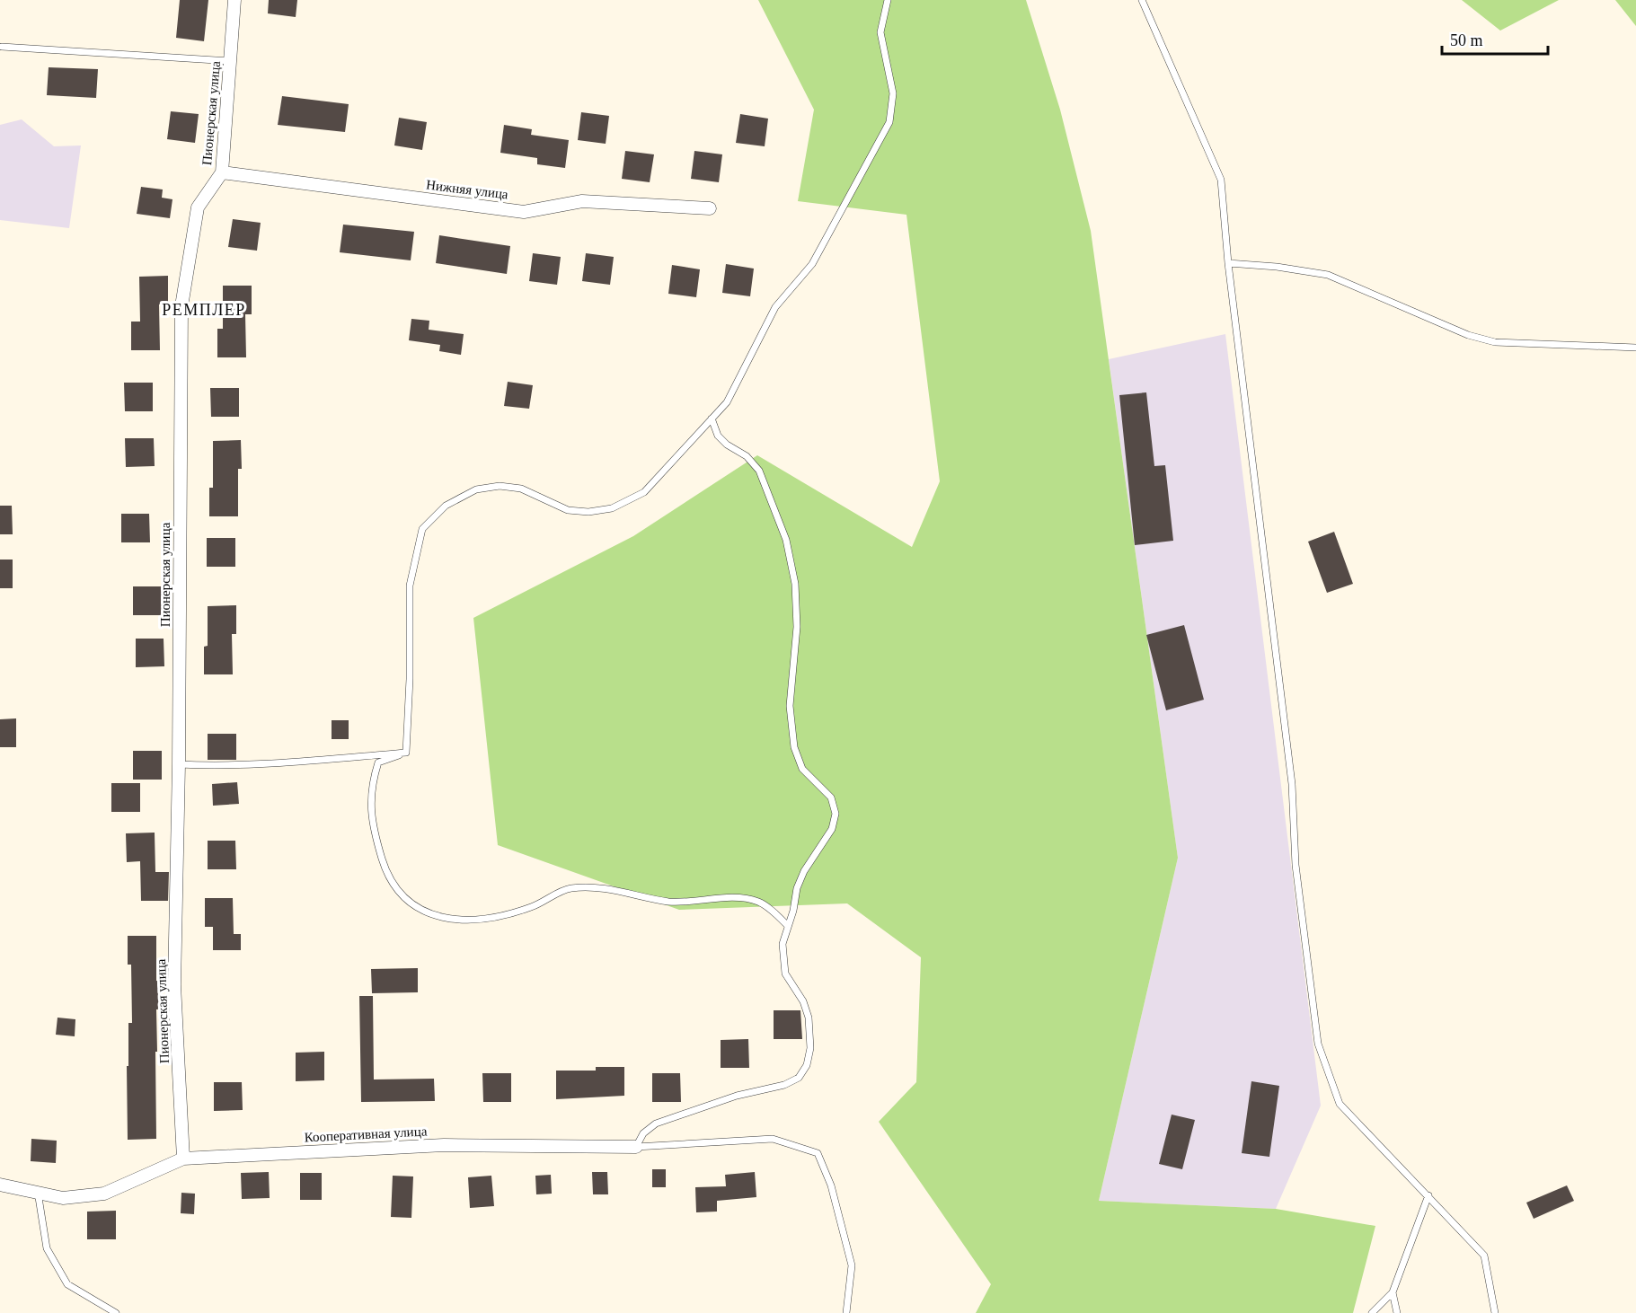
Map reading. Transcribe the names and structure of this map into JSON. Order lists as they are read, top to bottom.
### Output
{
  "streets": {
    "street": ["Пионерская улица", "Нижняя улица", "Кооперативная улица"]
  },
  "crossings": [
    ["Пионерская улица", "Нижняя улица"],
    ["Пионерская улица", "Кооперативная улица"]
  ],
  "districts": ["РЕМПЛЕР"],
  "scale_bar": "50 m"
}
